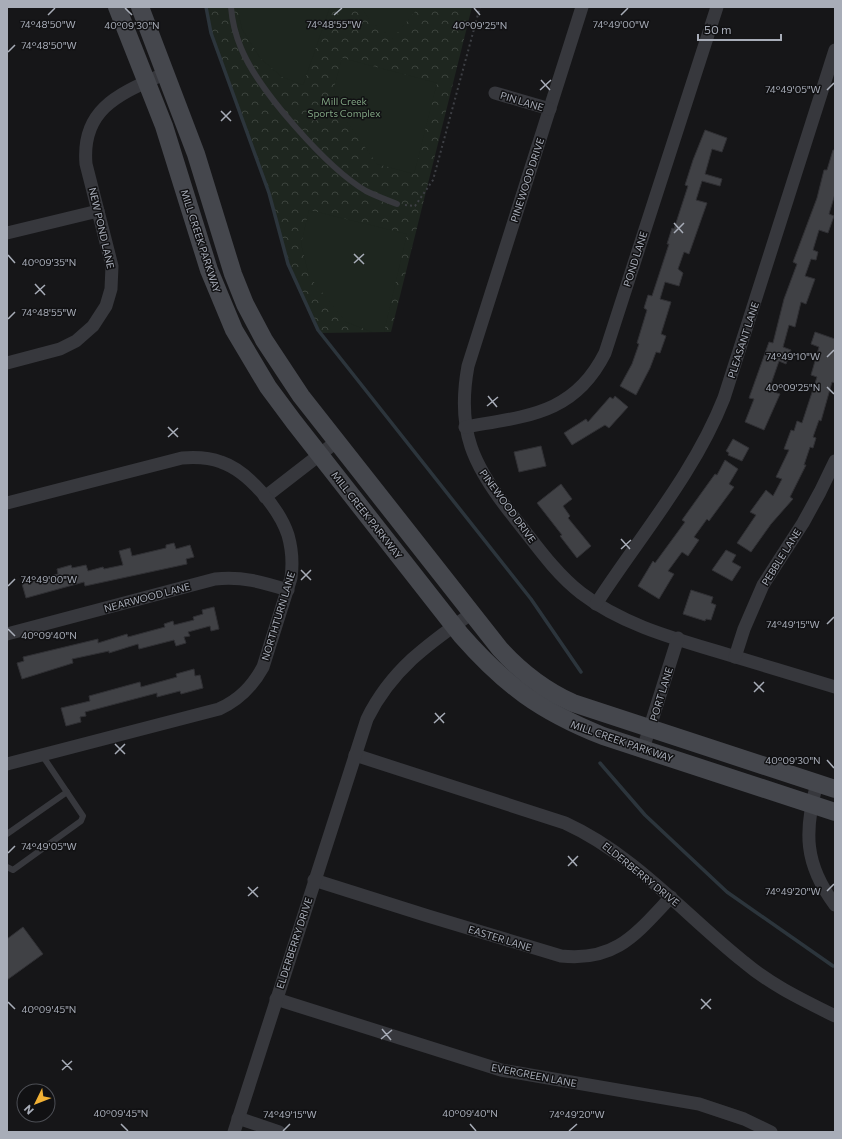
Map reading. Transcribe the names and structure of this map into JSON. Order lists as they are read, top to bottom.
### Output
{
  "streets": {
    "main road": ["MILL CREEK PARKWAY"],
    "street": [
      "PIN LANE",
      "PINEWOOD DRIVE",
      "NEW POND LANE",
      "POND LANE",
      "PLEASANT LANE",
      "PEBBLE LANE",
      "NEARWOOD LANE",
      "NORTHTURN LANE",
      "PORT LANE",
      "ELDERBERRY DRIVE",
      "EASTER LANE",
      "EVERGREEN LANE"
    ]
  },
  "crossings": [
    ["PIN LANE", "PINEWOOD DRIVE"],
    ["PINEWOOD DRIVE", "POND LANE"],
    ["PINEWOOD DRIVE", "PLEASANT LANE"],
    ["PINEWOOD DRIVE", "PEBBLE LANE"],
    ["PINEWOOD DRIVE", "PORT LANE"],
    ["NEW POND LANE", "MILL CREEK PARKWAY"],
    ["MILL CREEK PARKWAY", "PORT LANE"],
    ["MILL CREEK PARKWAY", "ELDERBERRY DRIVE"],
    ["NEARWOOD LANE", "NORTHTURN LANE"],
    ["ELDERBERRY DRIVE", "EASTER LANE"],
    ["ELDERBERRY DRIVE", "EVERGREEN LANE"]
  ],
  "parks": ["Mill Creek Sports Complex"],
  "scale_bar": "50 m",
  "north": "bottom left",
  "coordinates": [
    "74°48'50\"W",
    "74°48'55\"W",
    "74°49'00\"W",
    "40°09'30\"N",
    "40°09'25\"N",
    "74°49'05\"W",
    "40°09'35\"N",
    "74°49'10\"W",
    "74°49'15\"W",
    "40°09'40\"N",
    "74°49'20\"W",
    "40°09'45\"N"
  ]
}
